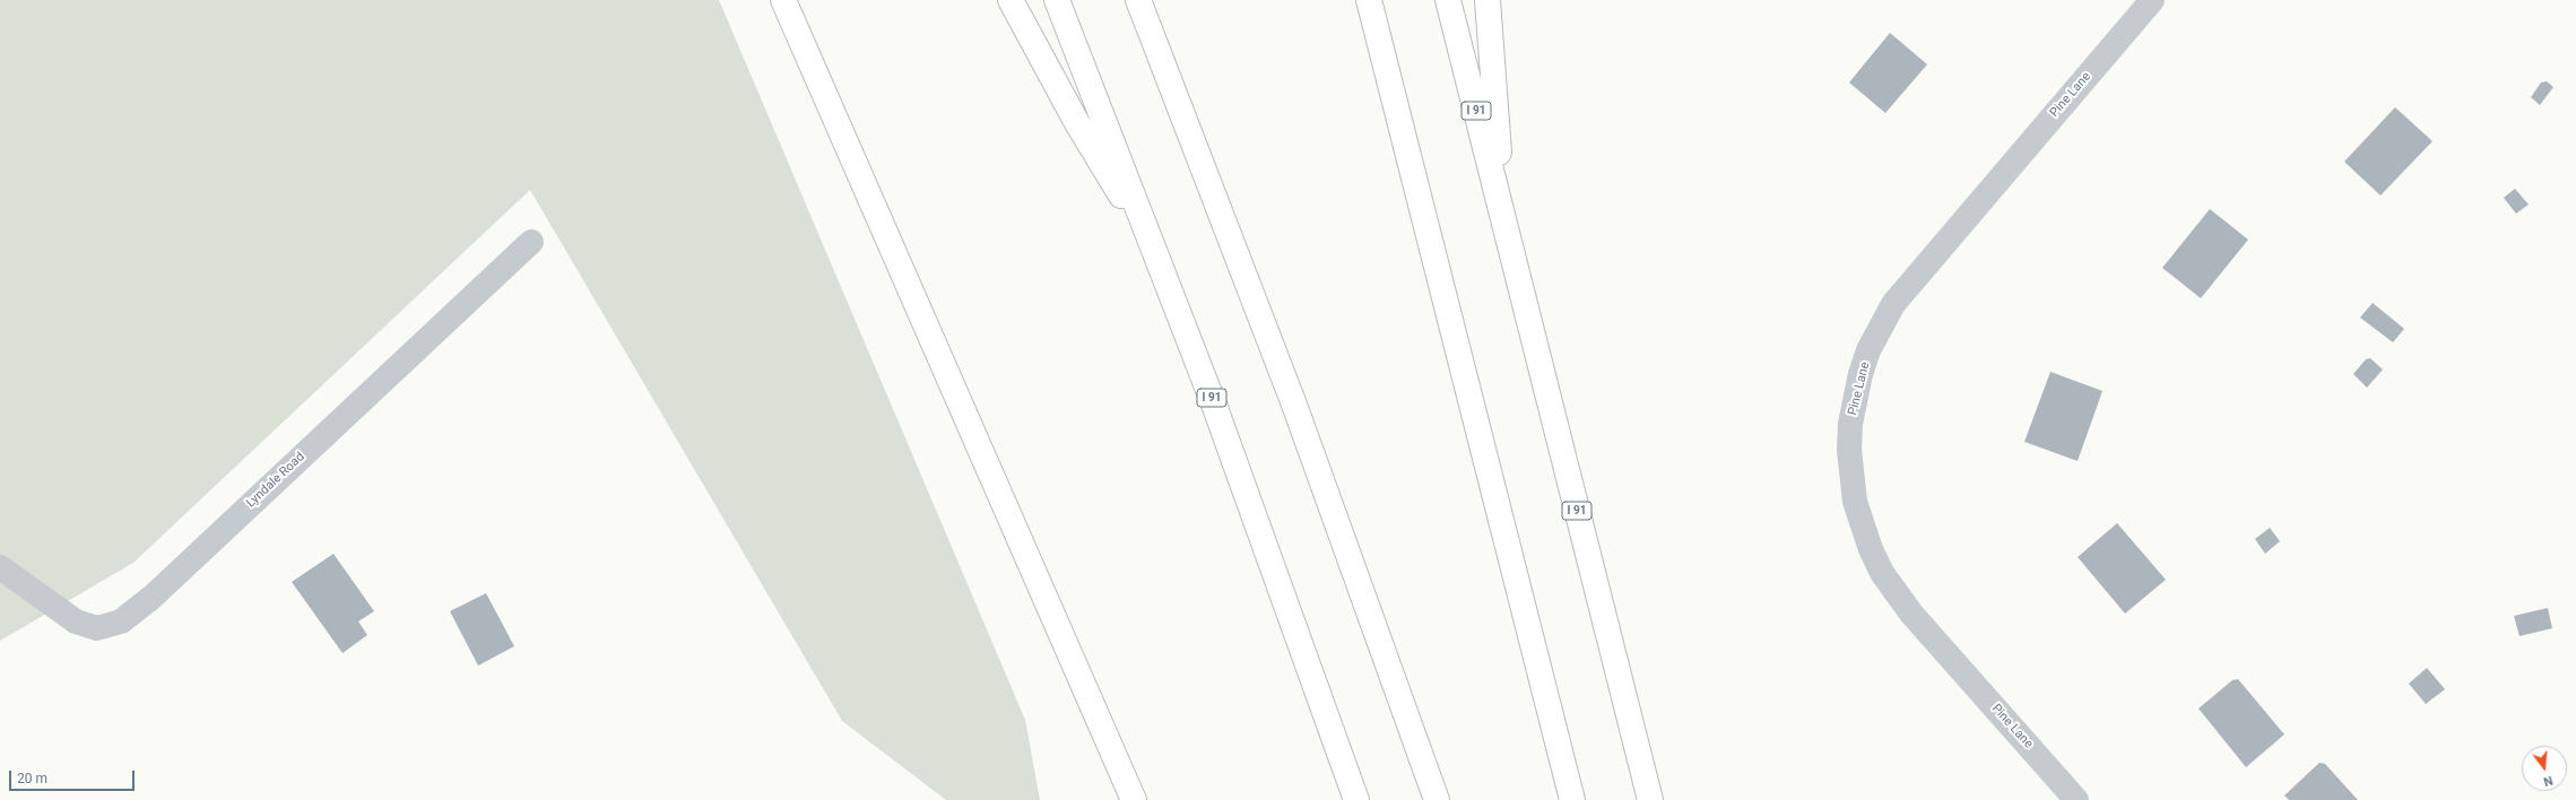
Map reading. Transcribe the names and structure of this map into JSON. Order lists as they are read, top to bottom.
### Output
{
  "streets": {
    "highway": ["I 91"],
    "street": ["Pine Lane", "Lyndale Road"]
  },
  "scale_bar": "20 m",
  "north": "bottom"
}
